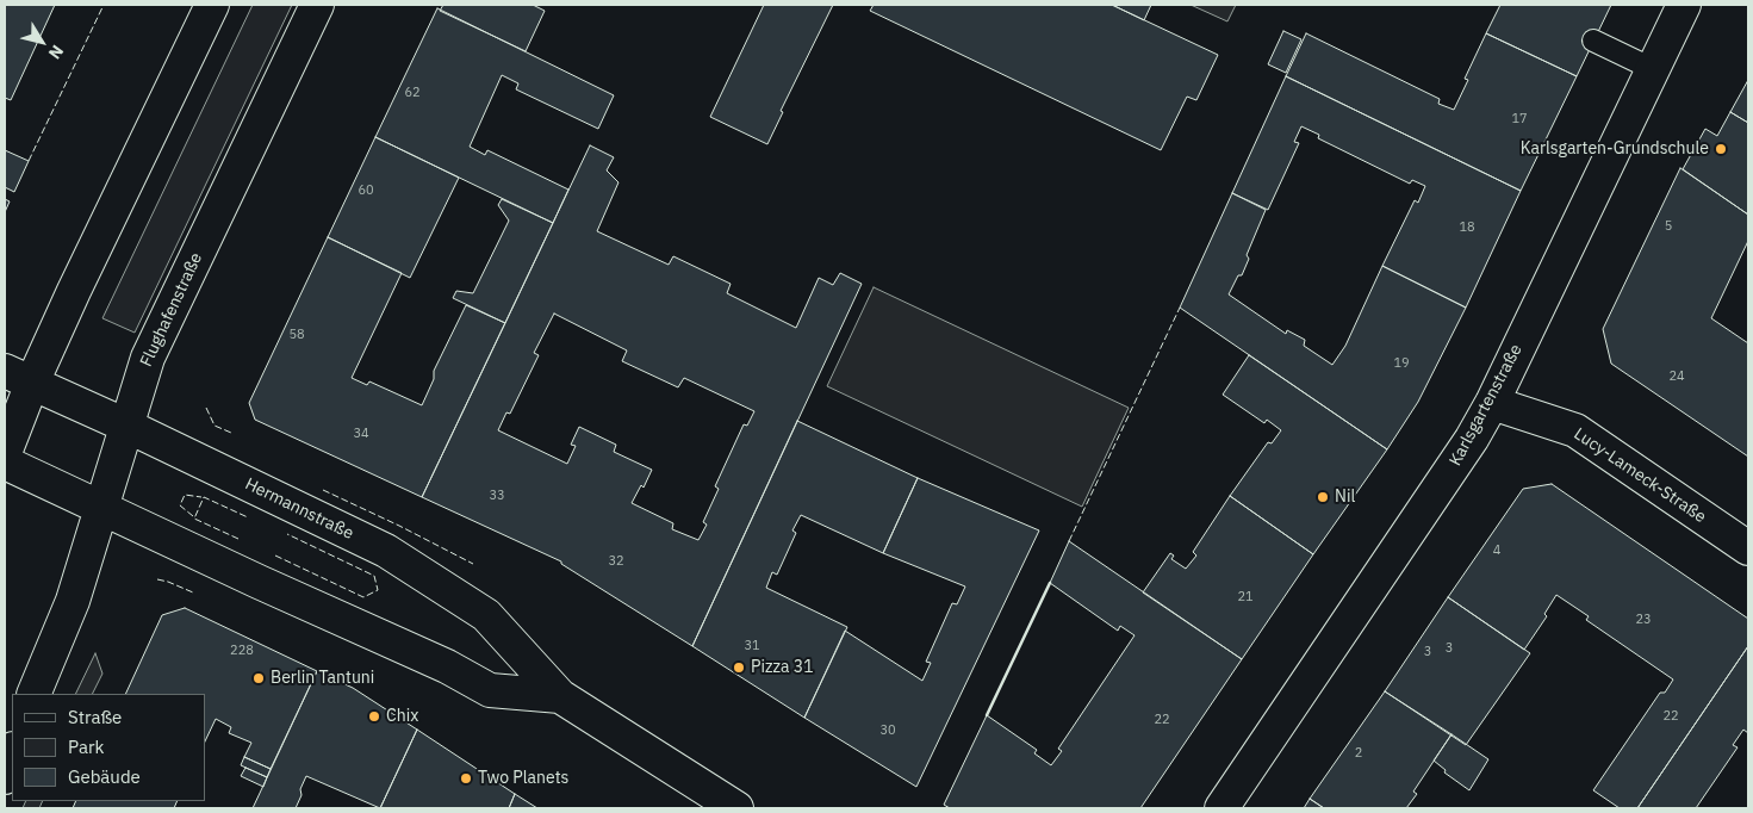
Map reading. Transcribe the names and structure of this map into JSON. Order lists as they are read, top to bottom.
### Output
{
  "streets": {
    "main road": [
      "Flughafenstraße",
      "Karlsgartenstraße",
      "Lucy-Lameck-Straße",
      "Hermannstraße"
    ]
  },
  "crossings": [
    ["Flughafenstraße", "Hermannstraße"],
    ["Karlsgartenstraße", "Lucy-Lameck-Straße"]
  ],
  "places": [
    "Karlsgarten-Grundschule",
    "Nil",
    "Pizza 31",
    "Berlin Tantuni",
    "Chix",
    "Two Planets"
  ],
  "house_numbers": [
    "62",
    "17",
    "60",
    "5",
    "18",
    "58",
    "19",
    "24",
    "34",
    "33",
    "4",
    "32",
    "21",
    "23",
    "31",
    "3",
    "228",
    "3",
    "22",
    "22",
    "30",
    "2"
  ],
  "legend": ["Straße", "Park", "Gebäude"],
  "north": "bottom right"
}
